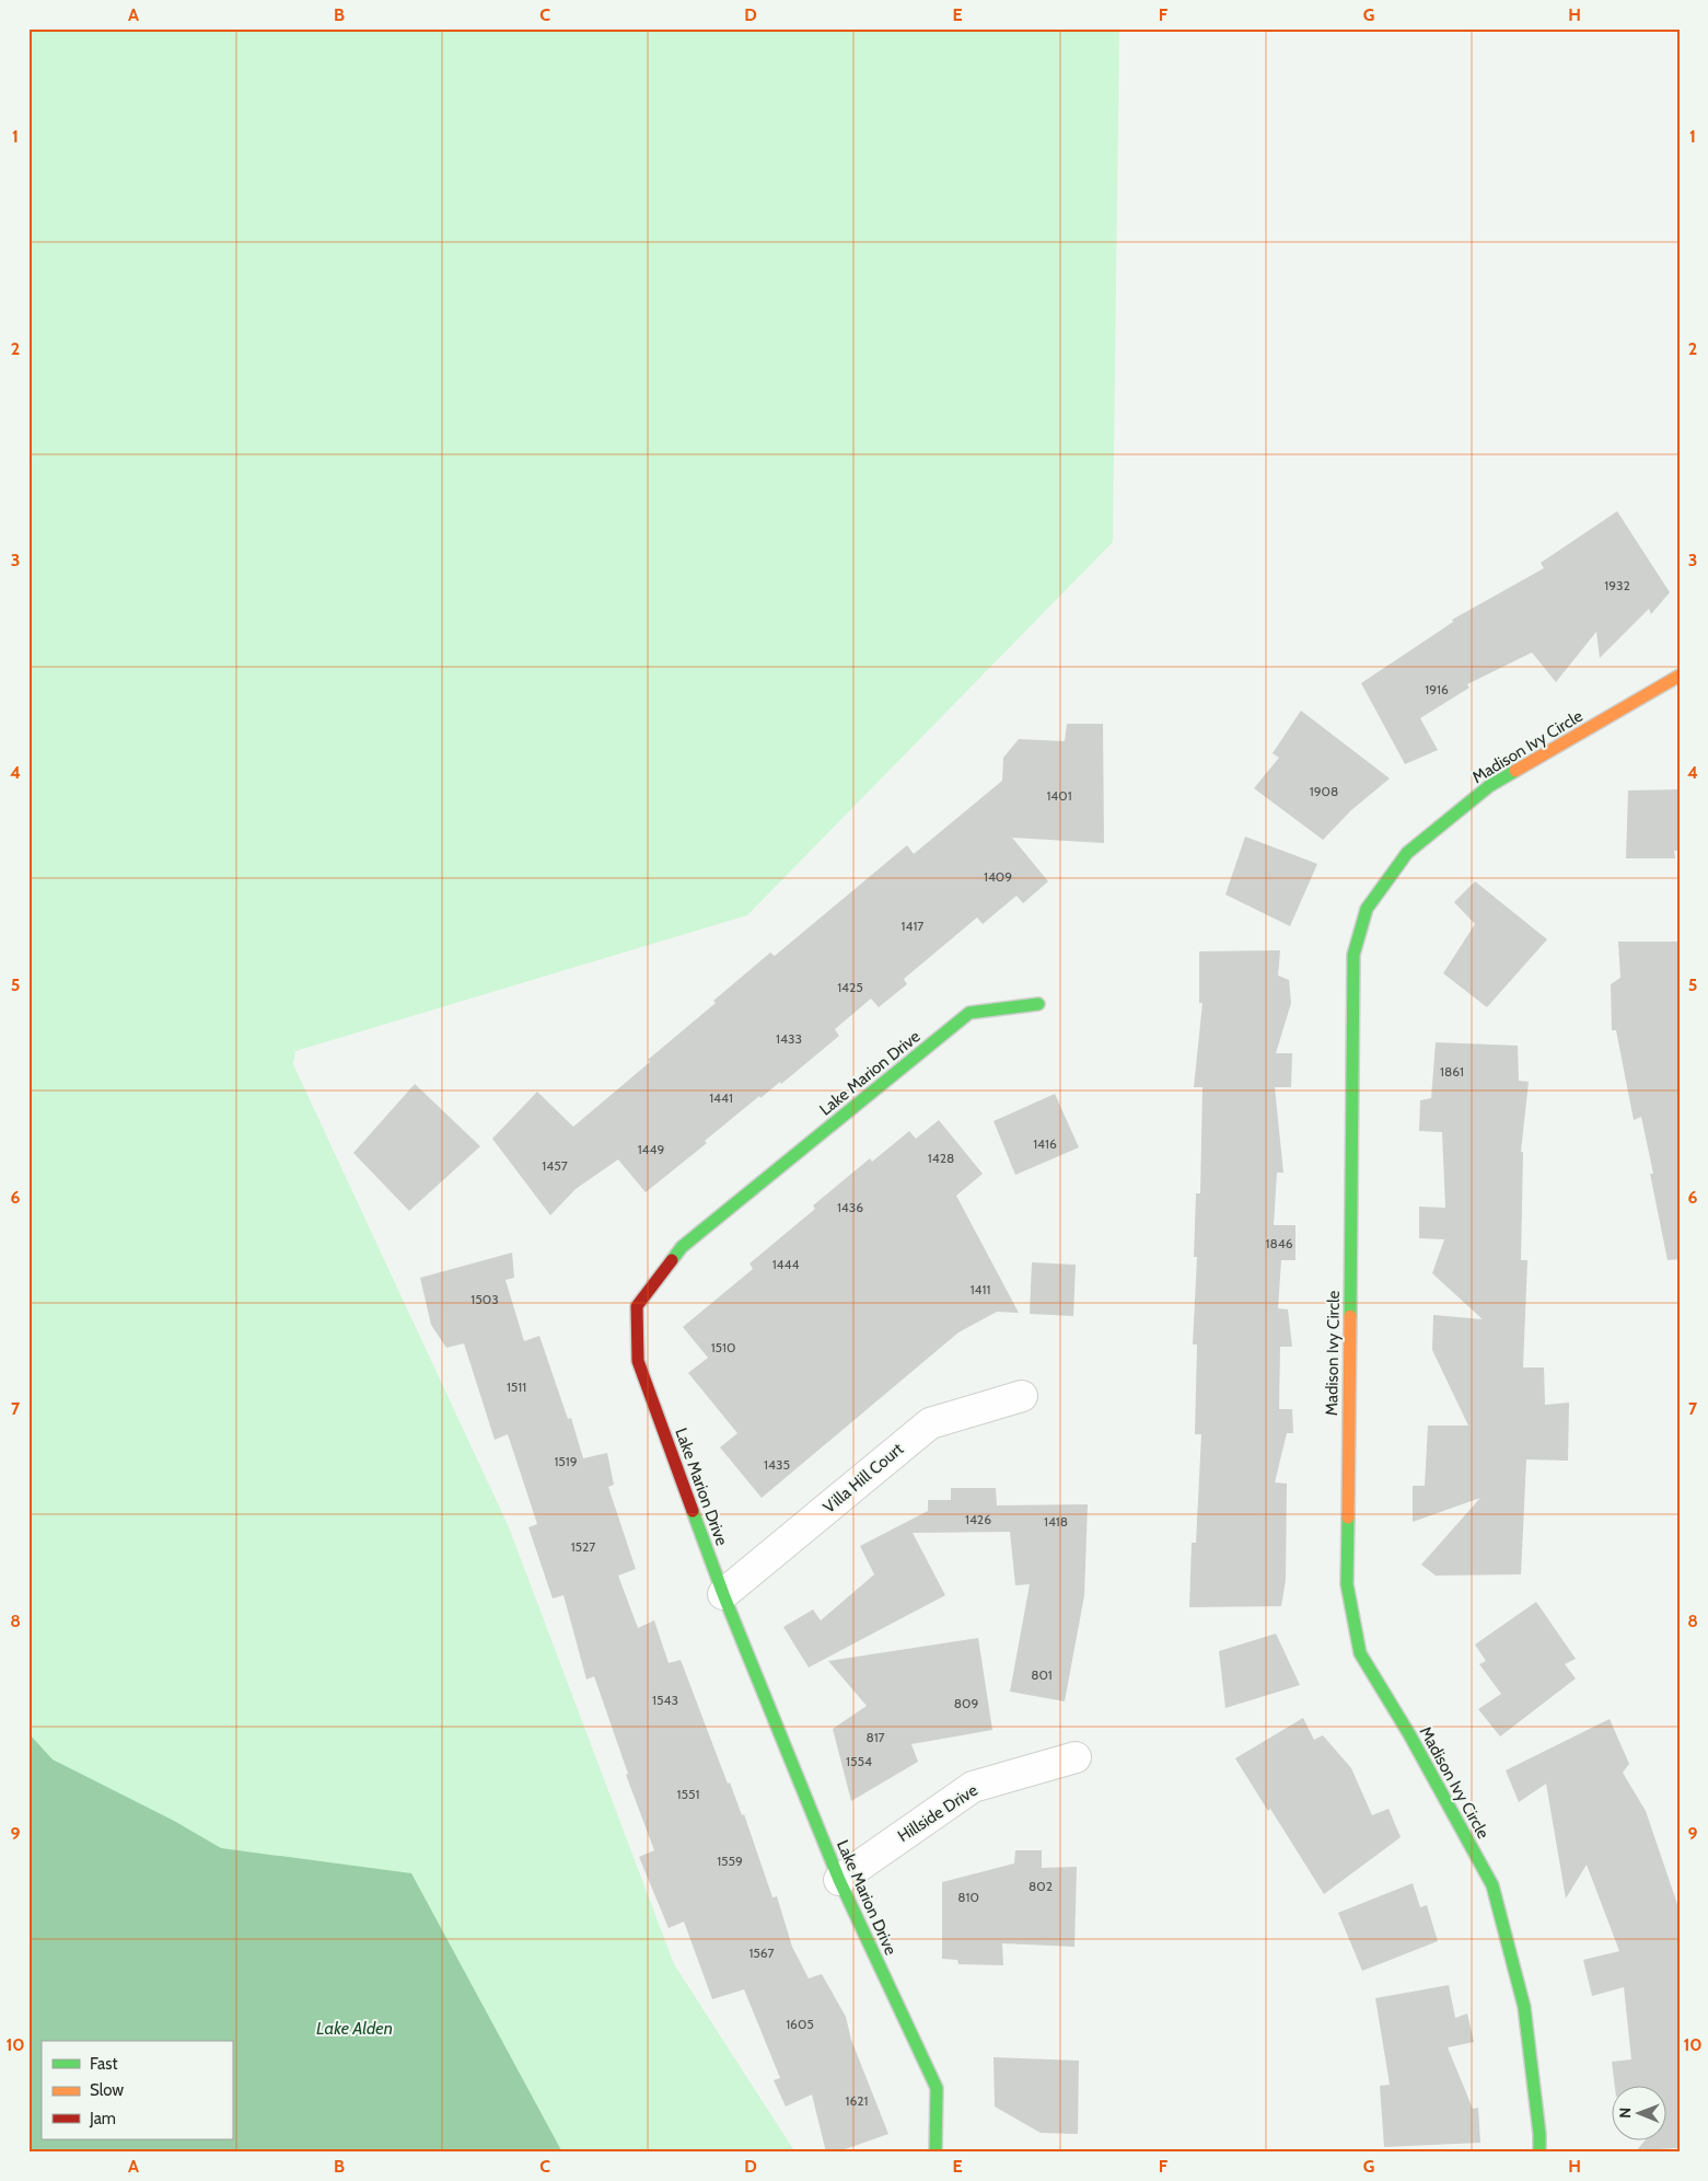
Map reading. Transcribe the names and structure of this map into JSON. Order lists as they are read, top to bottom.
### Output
{
  "streets": {
    "street": [
      "Madison Ivy Circle",
      "Lake Marion Drive",
      "Villa Hill Court",
      "Hillside Drive"
    ]
  },
  "crossings": [
    ["Lake Marion Drive", "Villa Hill Court"],
    ["Lake Marion Drive", "Hillside Drive"]
  ],
  "water": ["Lake Alden"],
  "house_numbers": [
    "1932",
    "1916",
    "1908",
    "1401",
    "1409",
    "1417",
    "1425",
    "1433",
    "1861",
    "1441",
    "1416",
    "1449",
    "1428",
    "1457",
    "1436",
    "1846",
    "1444",
    "1411",
    "1503",
    "1510",
    "1511",
    "1519",
    "1435",
    "1426",
    "1418",
    "1527",
    "801",
    "1543",
    "809",
    "817",
    "1554",
    "1551",
    "1559",
    "802",
    "810",
    "1567",
    "1605",
    "1621"
  ],
  "legend": ["Fast", "Slow", "Jam"],
  "north": "left",
  "grid": {
    "columns": [
      "A",
      "B",
      "C",
      "D",
      "E",
      "F",
      "G",
      "H"
    ],
    "rows": [
      "1",
      "2",
      "3",
      "4",
      "5",
      "6",
      "7",
      "8",
      "9",
      "10"
    ]
  }
}
